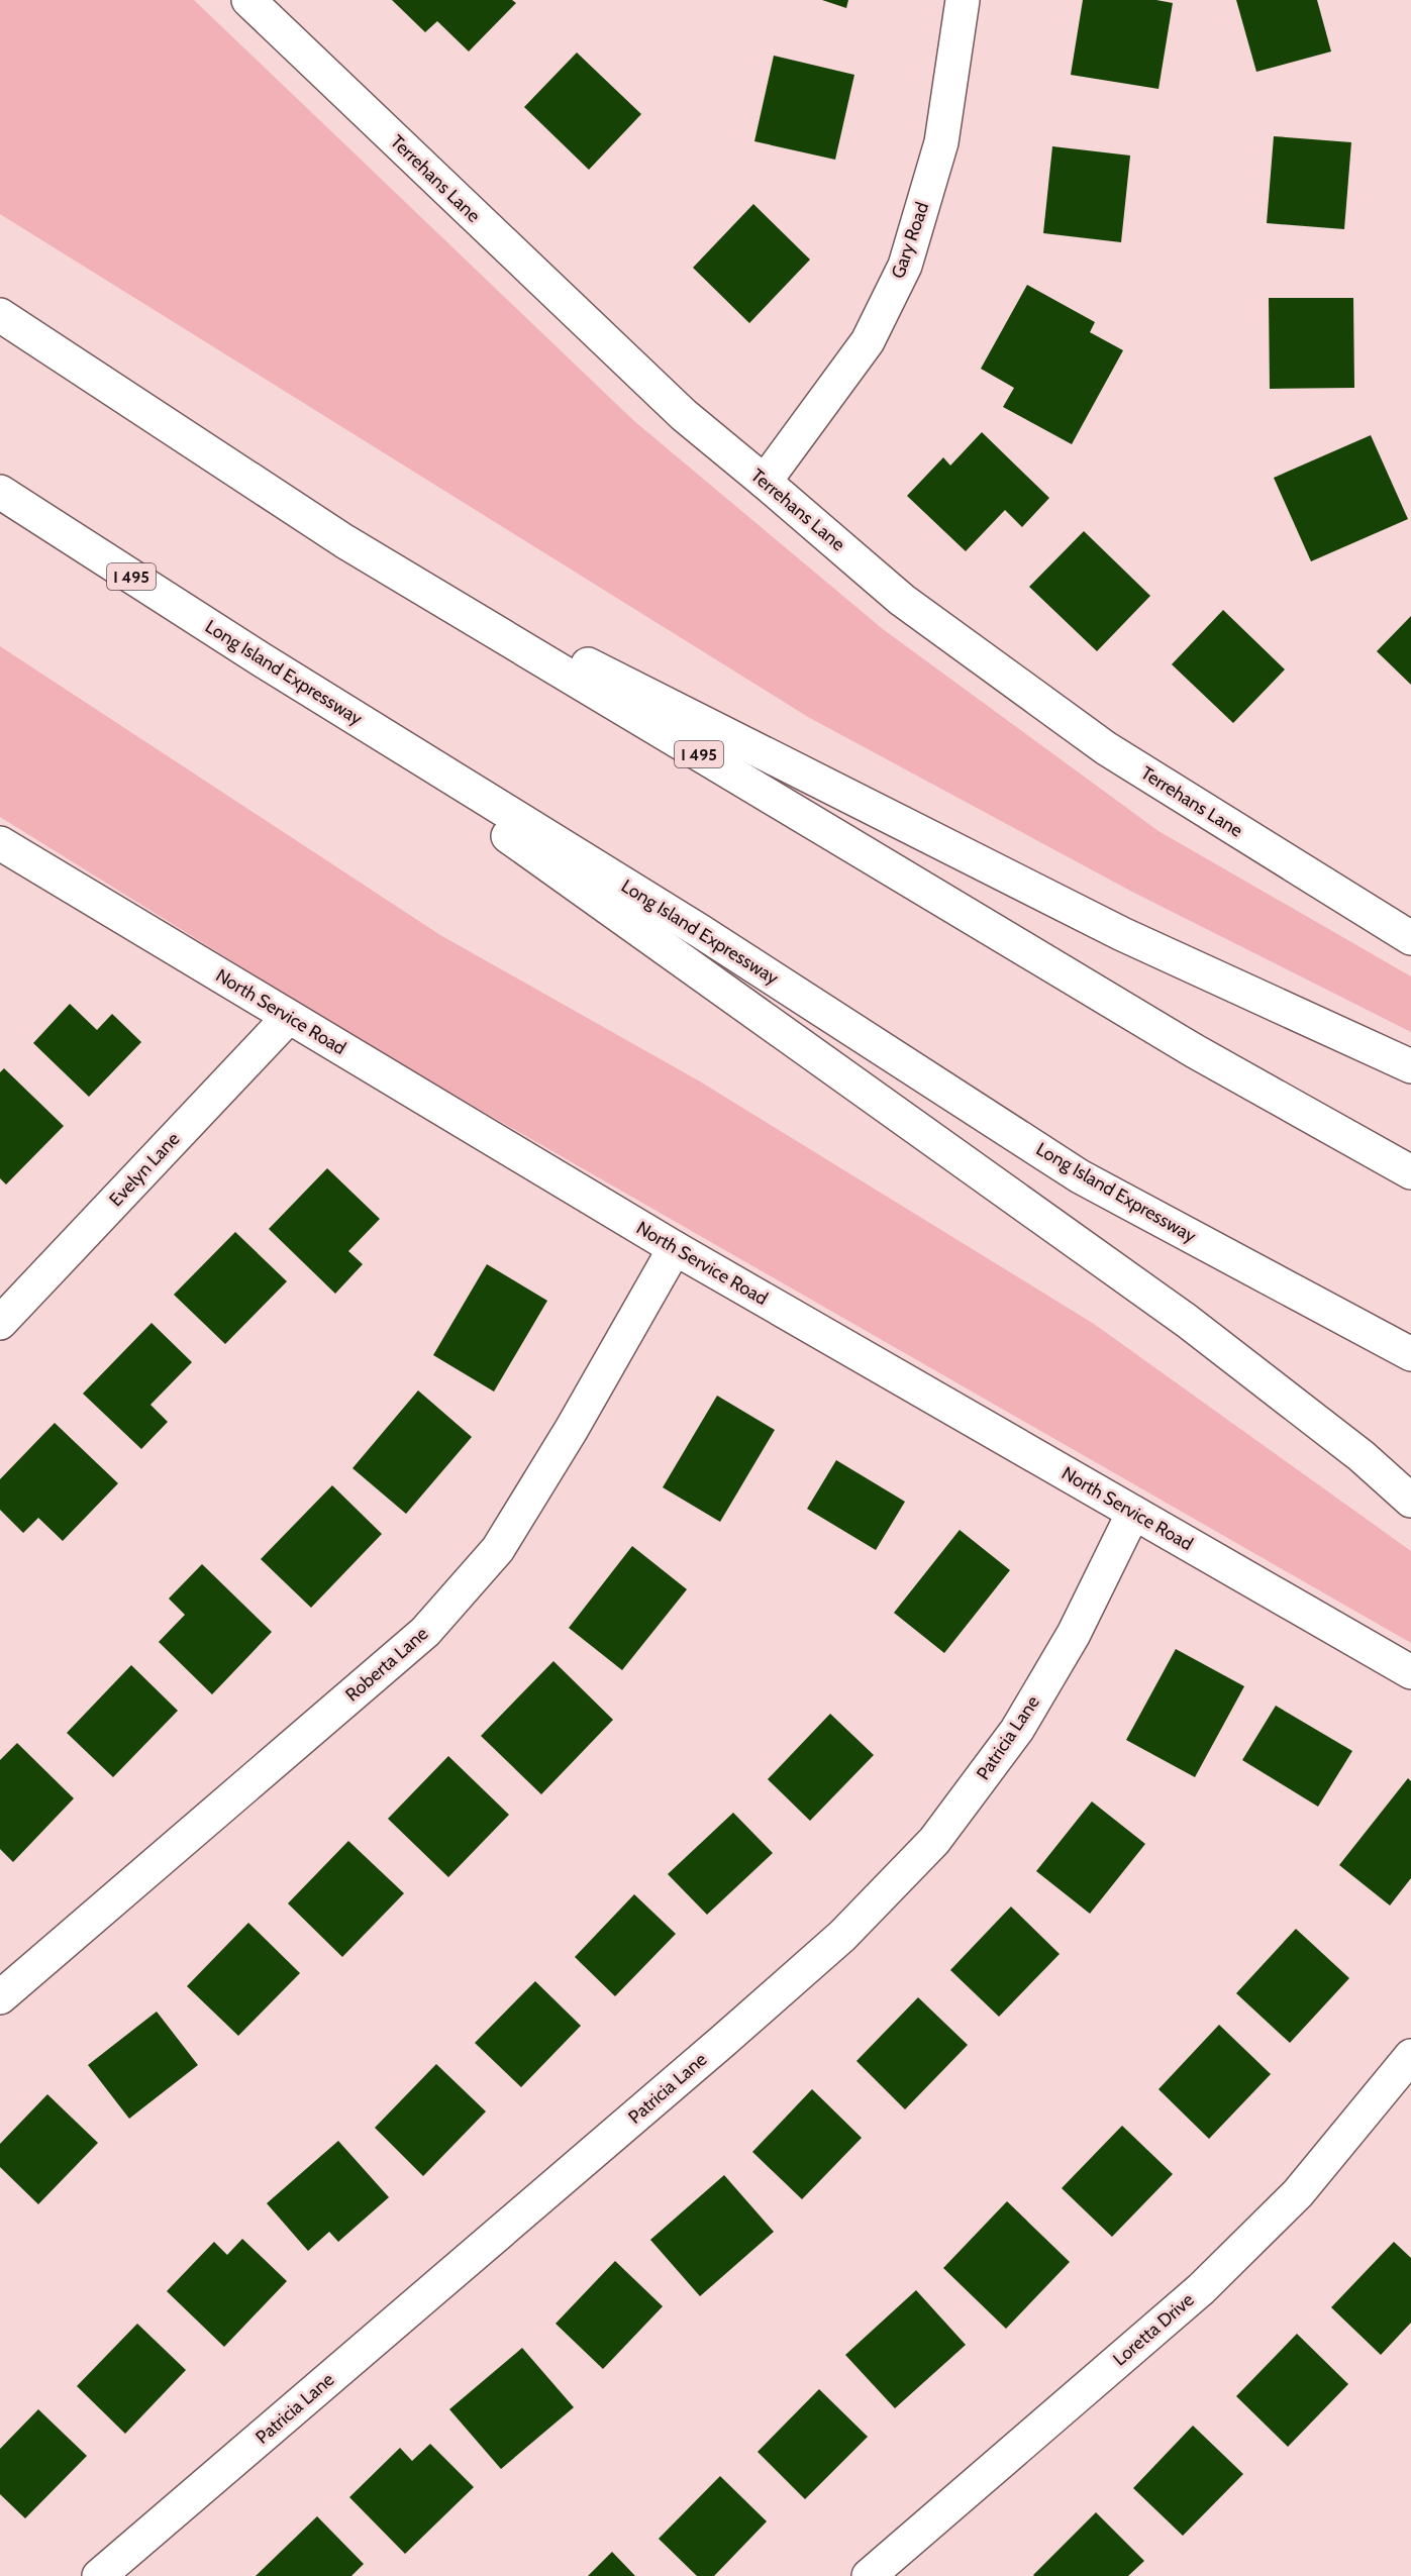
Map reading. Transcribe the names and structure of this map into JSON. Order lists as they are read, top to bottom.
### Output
{
  "streets": {
    "main road": [
      "Terrehans Lane",
      "Gary Road",
      "I 495",
      "Long Island Expressway",
      "North Service Road",
      "Evelyn Lane",
      "Roberta Lane",
      "Patricia Lane",
      "Loretta Drive"
    ]
  },
  "crossings": [
    ["Terrehans Lane", "Gary Road"],
    ["North Service Road", "Evelyn Lane"],
    ["North Service Road", "Roberta Lane"],
    ["North Service Road", "Patricia Lane"]
  ]
}
